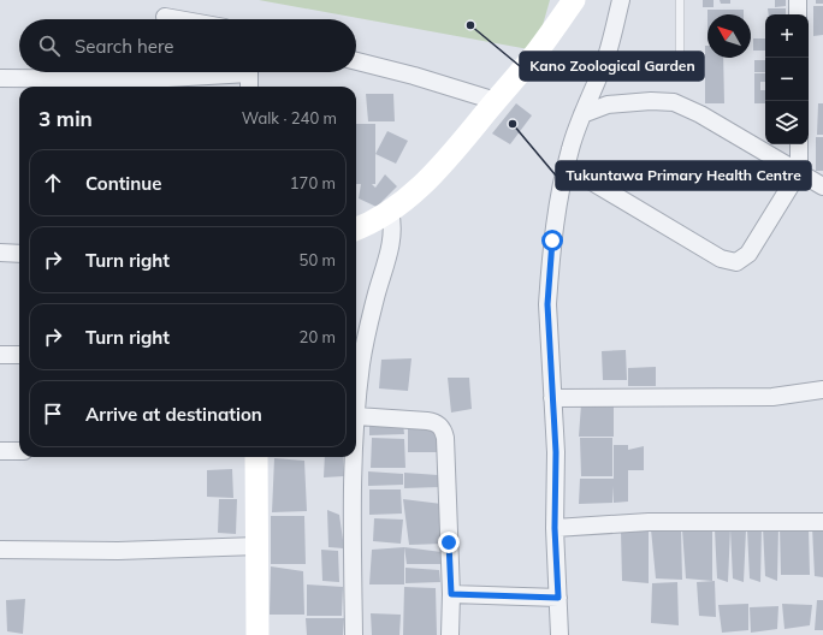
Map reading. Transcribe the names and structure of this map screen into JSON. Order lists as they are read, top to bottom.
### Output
{
  "places": ["Kano Zoological Garden", "Tukuntawa Primary Health Centre"],
  "north": "top left",
  "page": {
    "map_buttons": ["+", "−"],
    "search": "Search here",
    "heading": ["3 min", "Walk · 240 m"],
    "list": [
      ["Continue", "170 m"],
      ["Turn right", "50 m"],
      ["Turn right", "20 m"],
      "Arrive at destination"
    ]
  }
}
